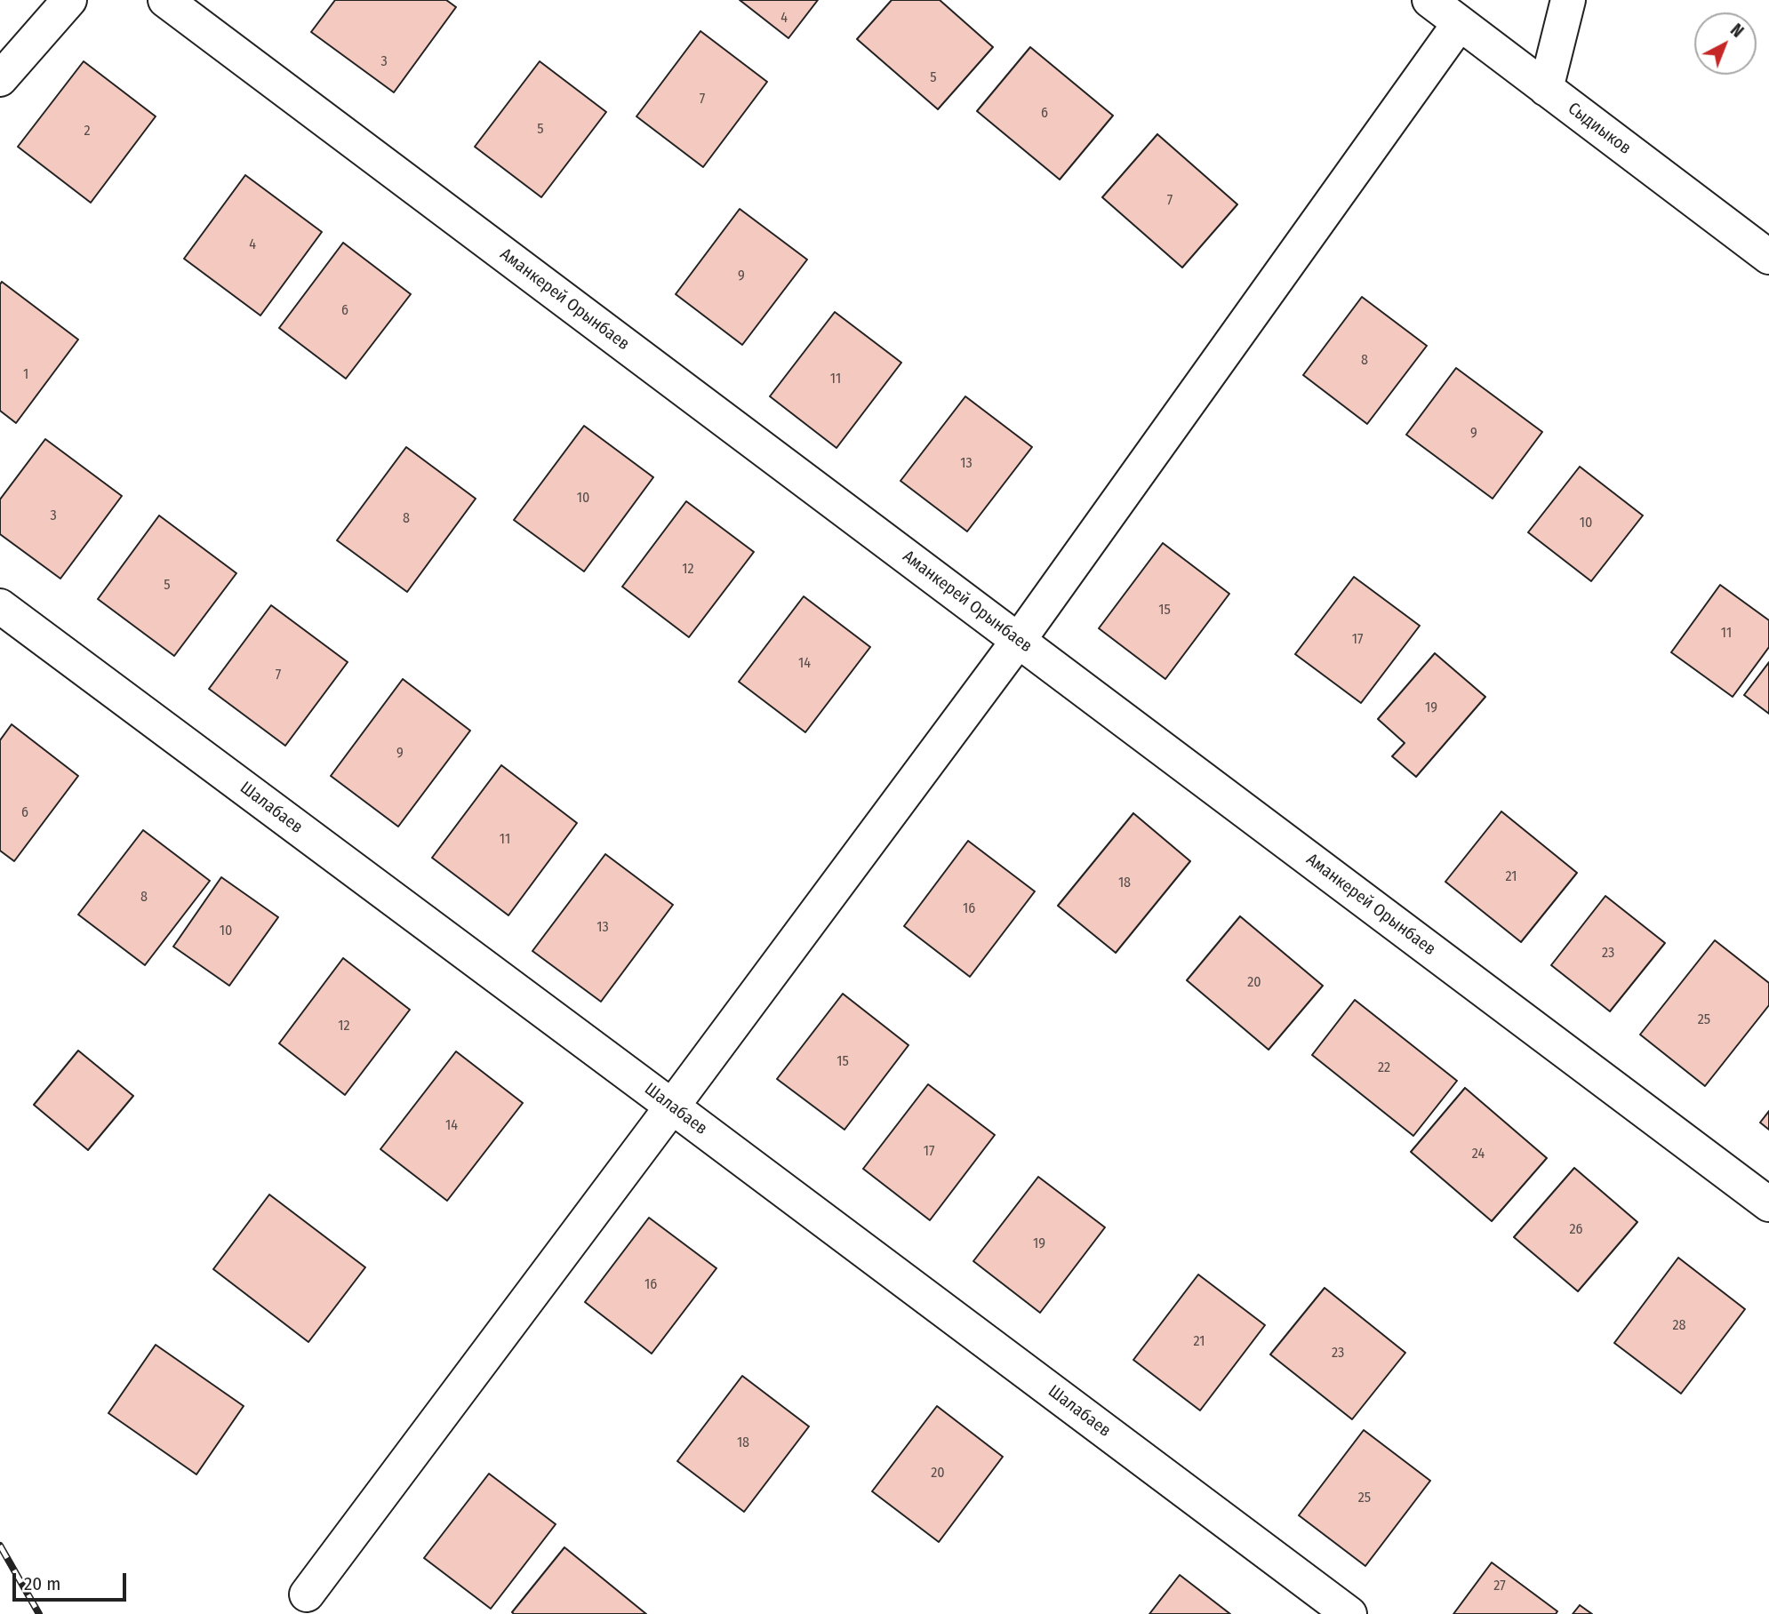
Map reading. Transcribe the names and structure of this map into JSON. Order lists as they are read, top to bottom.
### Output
{
  "streets": {
    "street": ["Сыдиыков", "Аманкерей Орынбаев", "Шалабаев"]
  },
  "house_numbers": [
    "4",
    "3",
    "5",
    "7",
    "6",
    "5",
    "2",
    "7",
    "4",
    "9",
    "6",
    "8",
    "1",
    "11",
    "9",
    "13",
    "10",
    "3",
    "8",
    "10",
    "12",
    "5",
    "15",
    "11",
    "17",
    "14",
    "7",
    "19",
    "9",
    "6",
    "11",
    "21",
    "18",
    "8",
    "16",
    "13",
    "10",
    "23",
    "20",
    "25",
    "12",
    "15",
    "22",
    "14",
    "17",
    "24",
    "26",
    "19",
    "16",
    "28",
    "21",
    "23",
    "18",
    "20",
    "25",
    "27"
  ],
  "scale_bar": "20 m",
  "north": "top right"
}
